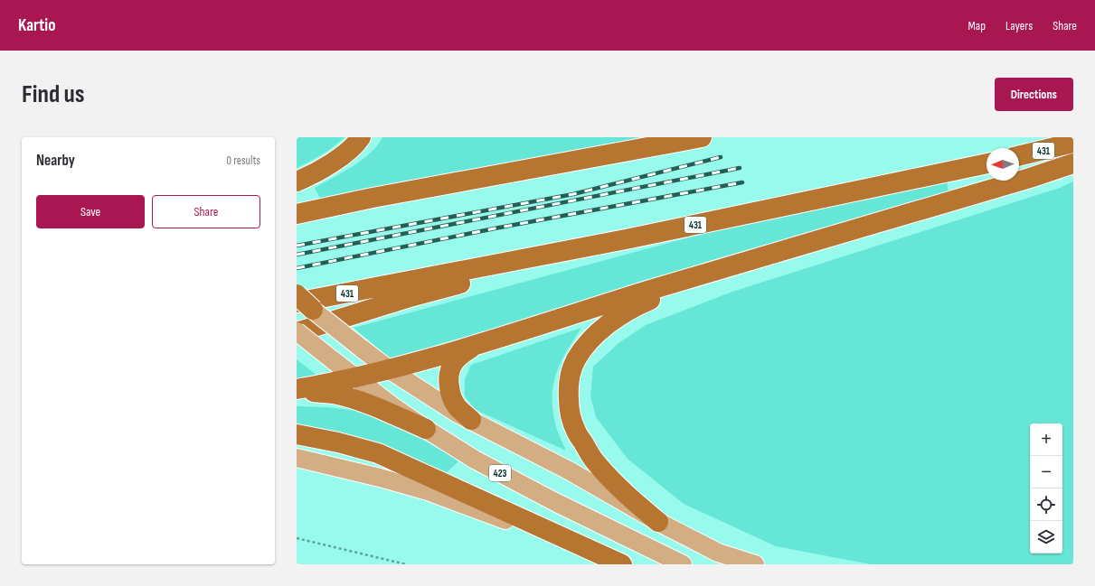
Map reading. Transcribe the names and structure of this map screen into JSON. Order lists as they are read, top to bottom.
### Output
{
  "streets": {
    "highway": ["431"],
    "main road": ["423"]
  },
  "north": "left",
  "page": {
    "header": "Kartio",
    "nav": ["Map", "Layers", "Share"],
    "buttons": [
      "Directions",
      ["Save", "Share"]
    ],
    "title": "Find us",
    "heading": ["Nearby", "0 results"],
    "map_buttons": ["+", "−"]
  }
}
